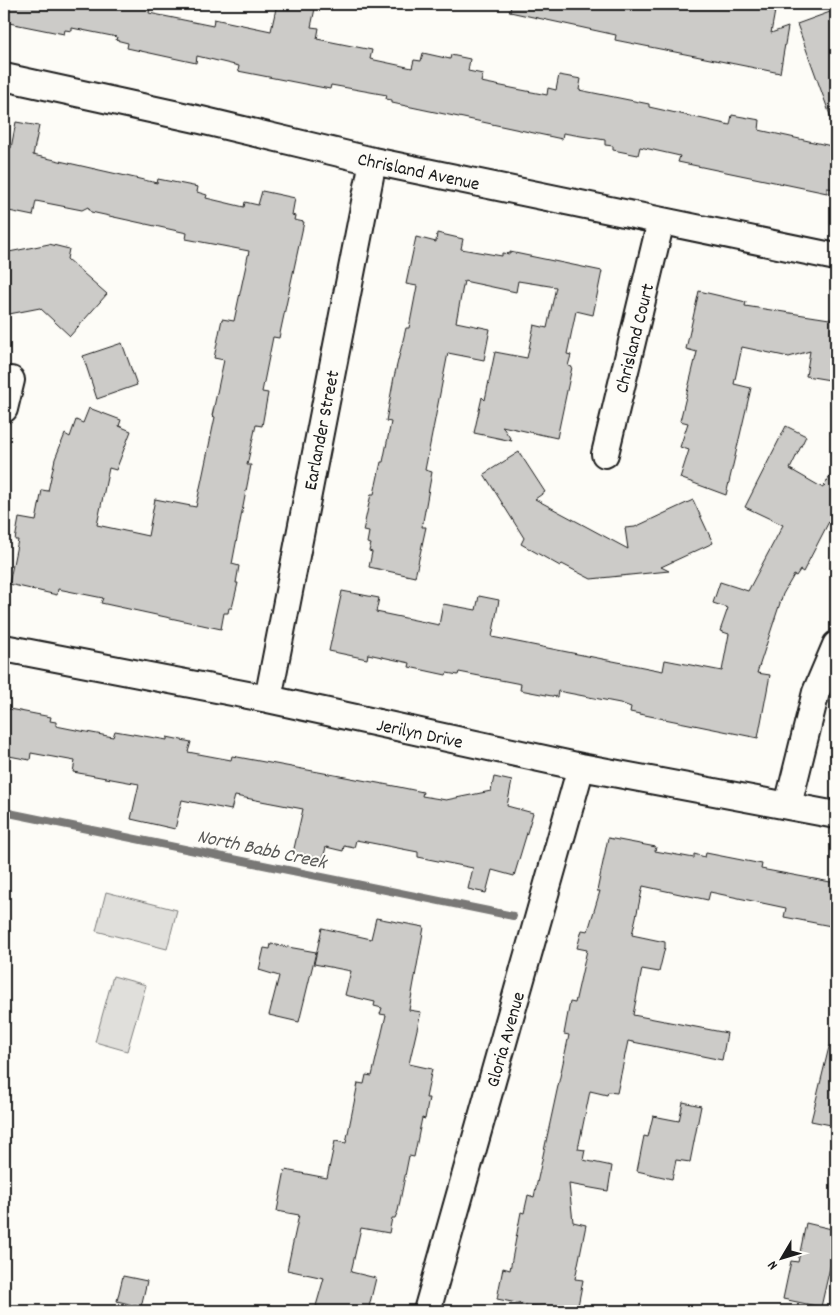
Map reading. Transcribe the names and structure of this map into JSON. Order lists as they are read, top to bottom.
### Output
{
  "streets": {
    "street": [
      "Chrisland Avenue",
      "Chrisland Court",
      "Earlander Street",
      "Jerilyn Drive",
      "Gloria Avenue"
    ]
  },
  "crossings": [
    ["Chrisland Avenue", "Chrisland Court"],
    ["Chrisland Avenue", "Earlander Street"],
    ["Earlander Street", "Jerilyn Drive"],
    ["Jerilyn Drive", "Gloria Avenue"]
  ],
  "water": ["North Babb Creek"],
  "north": "bottom left"
}
